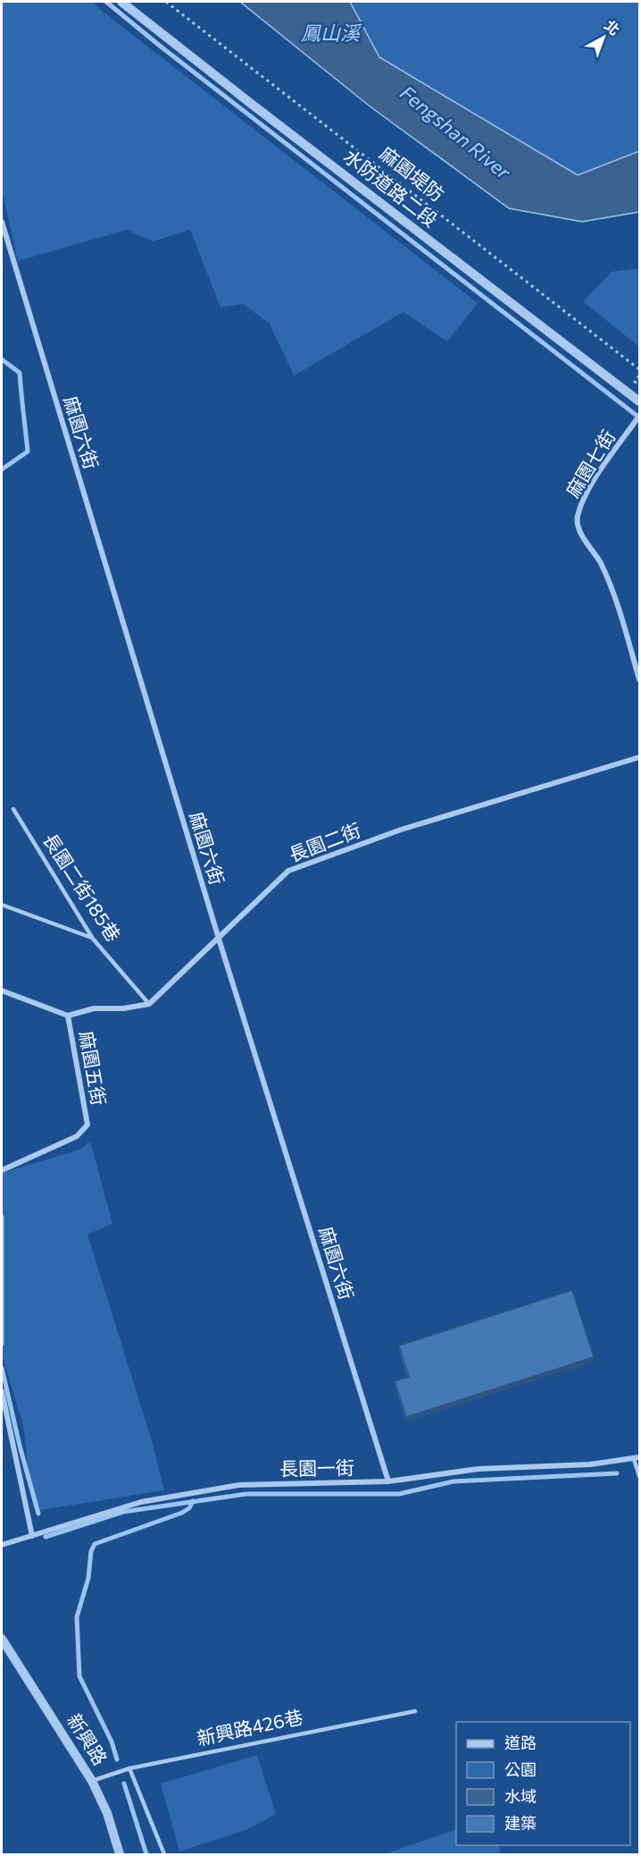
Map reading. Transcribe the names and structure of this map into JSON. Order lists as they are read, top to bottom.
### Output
{
  "streets": {
    "street": [
      "水防道路二段",
      "麻園六街",
      "麻園七街",
      "長園二街",
      "麻園五街",
      "長園一街",
      "新興路"
    ],
    "lane": ["長園二街185巷", "新興路426巷"],
    "path": ["麻園堤防"]
  },
  "crossings": [
    ["麻園六街", "長園二街"],
    ["麻園六街", "長園一街"],
    ["長園二街", "長園二街185巷"],
    ["新興路426巷", "新興路"]
  ],
  "water": ["鳳山溪", "Fengshan River"],
  "legend": [
    "道路",
    "公園",
    "水域",
    "建築"
  ],
  "north": "top right"
}
